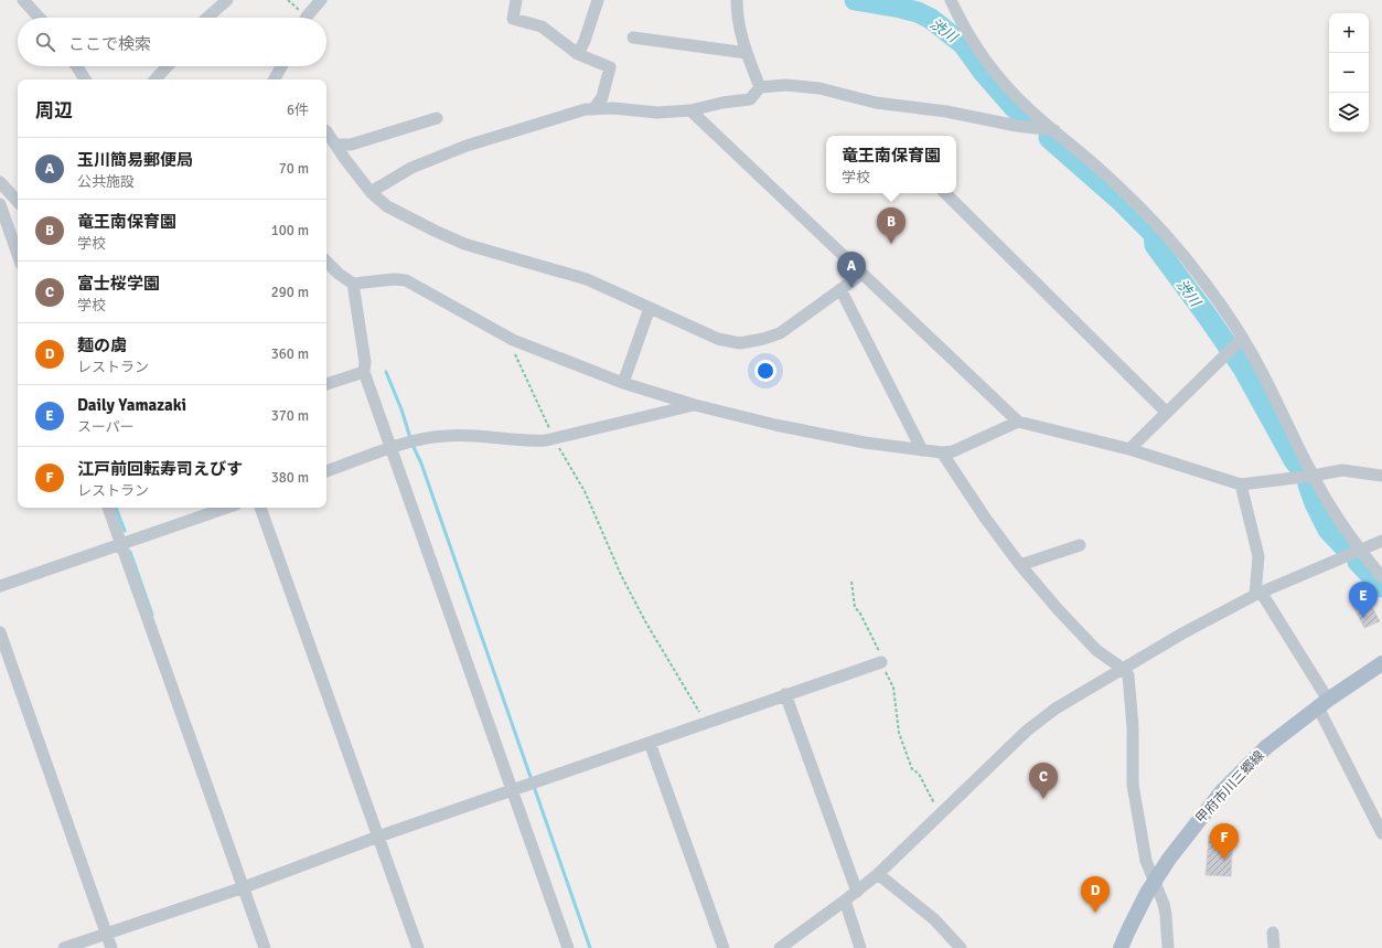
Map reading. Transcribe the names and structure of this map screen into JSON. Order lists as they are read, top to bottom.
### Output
{
  "streets": {
    "main road": ["甲府市川三郷線"]
  },
  "water": ["渋川"],
  "page": {
    "map_buttons": ["+", "−"],
    "search": "ここで検索",
    "heading": ["周辺", "6件"],
    "popup": ["竜王南保育園", "学校"],
    "list": [
      {
        "mark": "A",
        "name": "玉川簡易郵便局",
        "note": "公共施設",
        "value": "70 m"
      },
      {
        "mark": "B",
        "name": "竜王南保育園",
        "note": "学校",
        "value": "100 m"
      },
      {
        "mark": "C",
        "name": "富士桜学園",
        "note": "学校",
        "value": "290 m"
      },
      {
        "mark": "D",
        "name": "麺の虜",
        "note": "レストラン",
        "value": "360 m"
      },
      {
        "mark": "E",
        "name": "Daily Yamazaki",
        "note": "スーパー",
        "value": "370 m"
      },
      {
        "mark": "F",
        "name": "江戸前回転寿司えびす",
        "note": "レストラン",
        "value": "380 m"
      }
    ],
    "pins": [
      "B",
      "A",
      "E",
      "C",
      "F",
      "D"
    ]
  }
}
